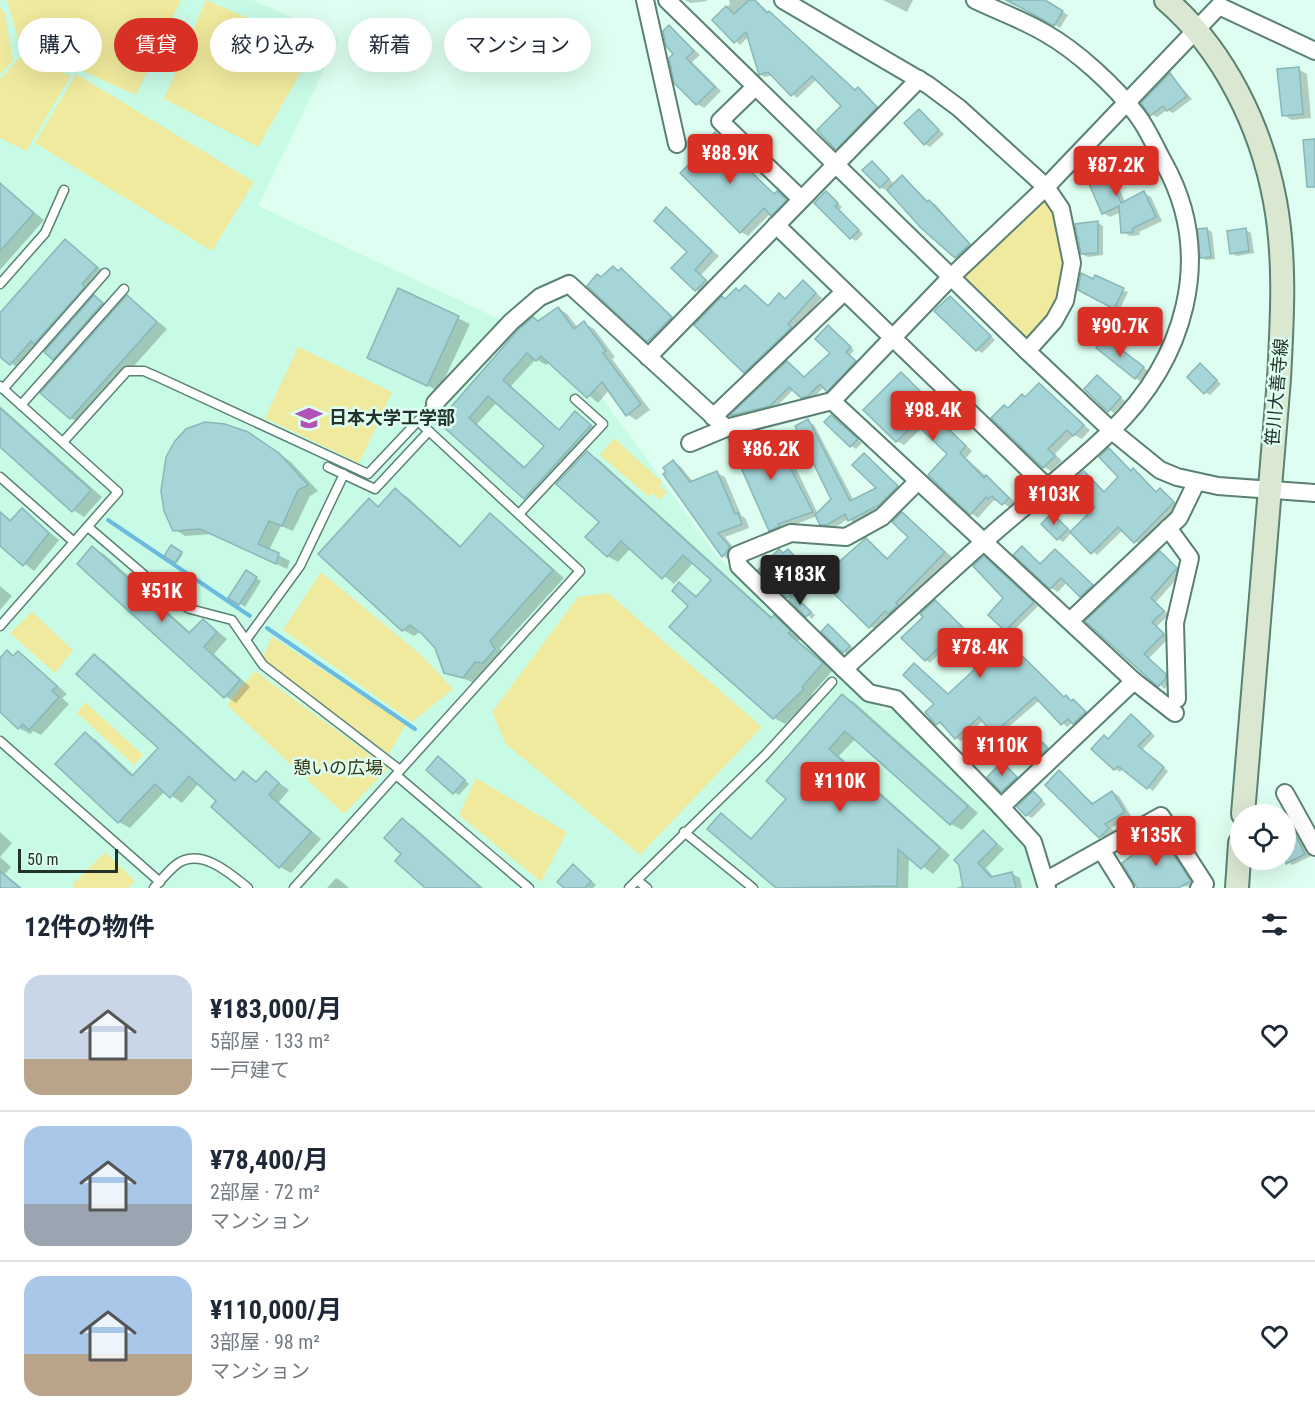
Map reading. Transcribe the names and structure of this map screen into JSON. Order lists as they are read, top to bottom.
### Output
{
  "streets": {
    "street": ["笹川大善寺線"]
  },
  "parks": ["憩いの広場"],
  "places": {
    "school or university": ["日本大学工学部"]
  },
  "scale_bar": "50 m",
  "page": {
    "chip": [
      "購入",
      "賃貸",
      "絞り込み",
      "新着",
      "マンション"
    ],
    "price": [
      "¥88.9K",
      "¥87.2K",
      "¥90.7K",
      "¥98.4K",
      "¥86.2K",
      "¥103K",
      "¥183K",
      "¥51K",
      "¥78.4K",
      "¥110K",
      "¥110K",
      "¥135K"
    ],
    "scale": "50 m",
    "heading": "12件の物件",
    "list": [
      {
        "name": "¥183,000/月",
        "note": "5部屋 · 133 m² · 一戸建て"
      },
      {
        "name": "¥78,400/月",
        "note": "2部屋 · 72 m² · マンション"
      },
      {
        "name": "¥110,000/月",
        "note": "3部屋 · 98 m² · マンション"
      }
    ]
  }
}
